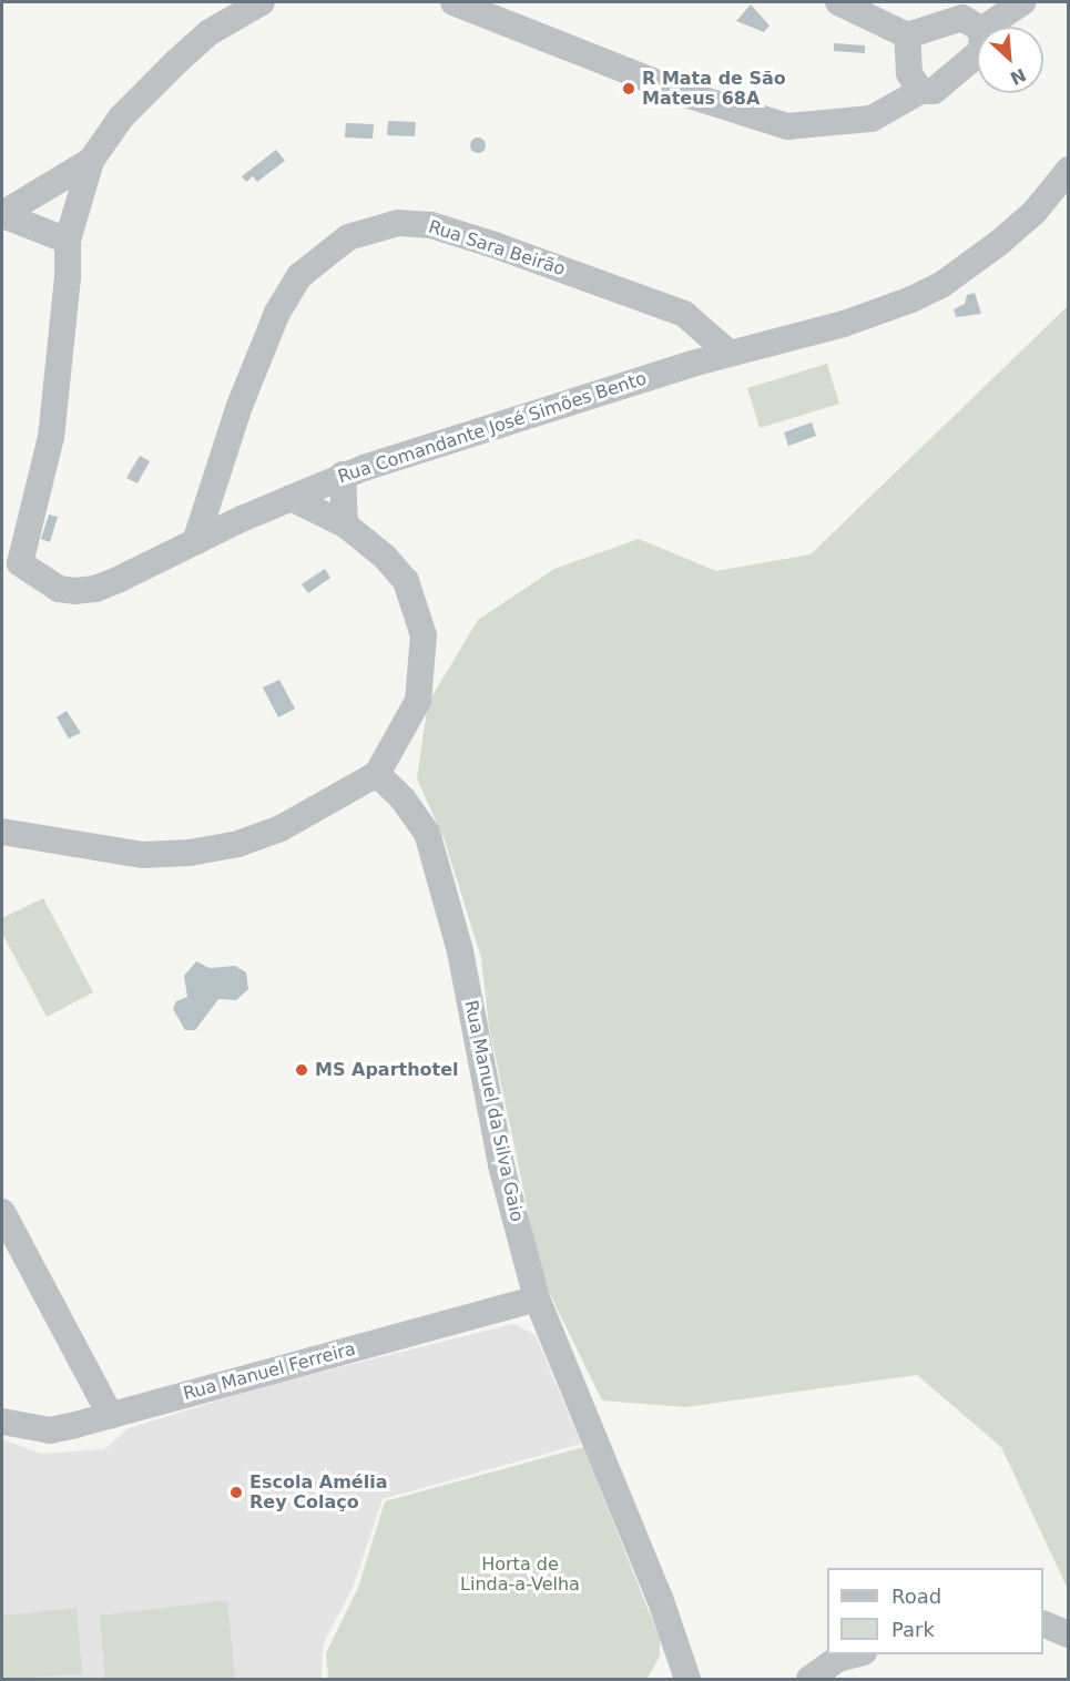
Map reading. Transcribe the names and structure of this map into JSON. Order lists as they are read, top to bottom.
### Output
{
  "streets": {
    "street": [
      "Rua Sara Beirão",
      "Rua Comandante José Simões Bento",
      "Rua Manuel da Silva Gaio",
      "Rua Manuel Ferreira"
    ]
  },
  "crossings": [
    ["Rua Sara Beirão", "Rua Comandante José Simões Bento"],
    ["Rua Manuel da Silva Gaio", "Rua Manuel Ferreira"]
  ],
  "parks": ["Horta de Linda-a-Velha"],
  "places": ["R Mata de São Mateus 68A", "MS Aparthotel", "Escola Amélia Rey Colaço"],
  "legend": ["Road", "Park"],
  "north": "bottom right"
}
